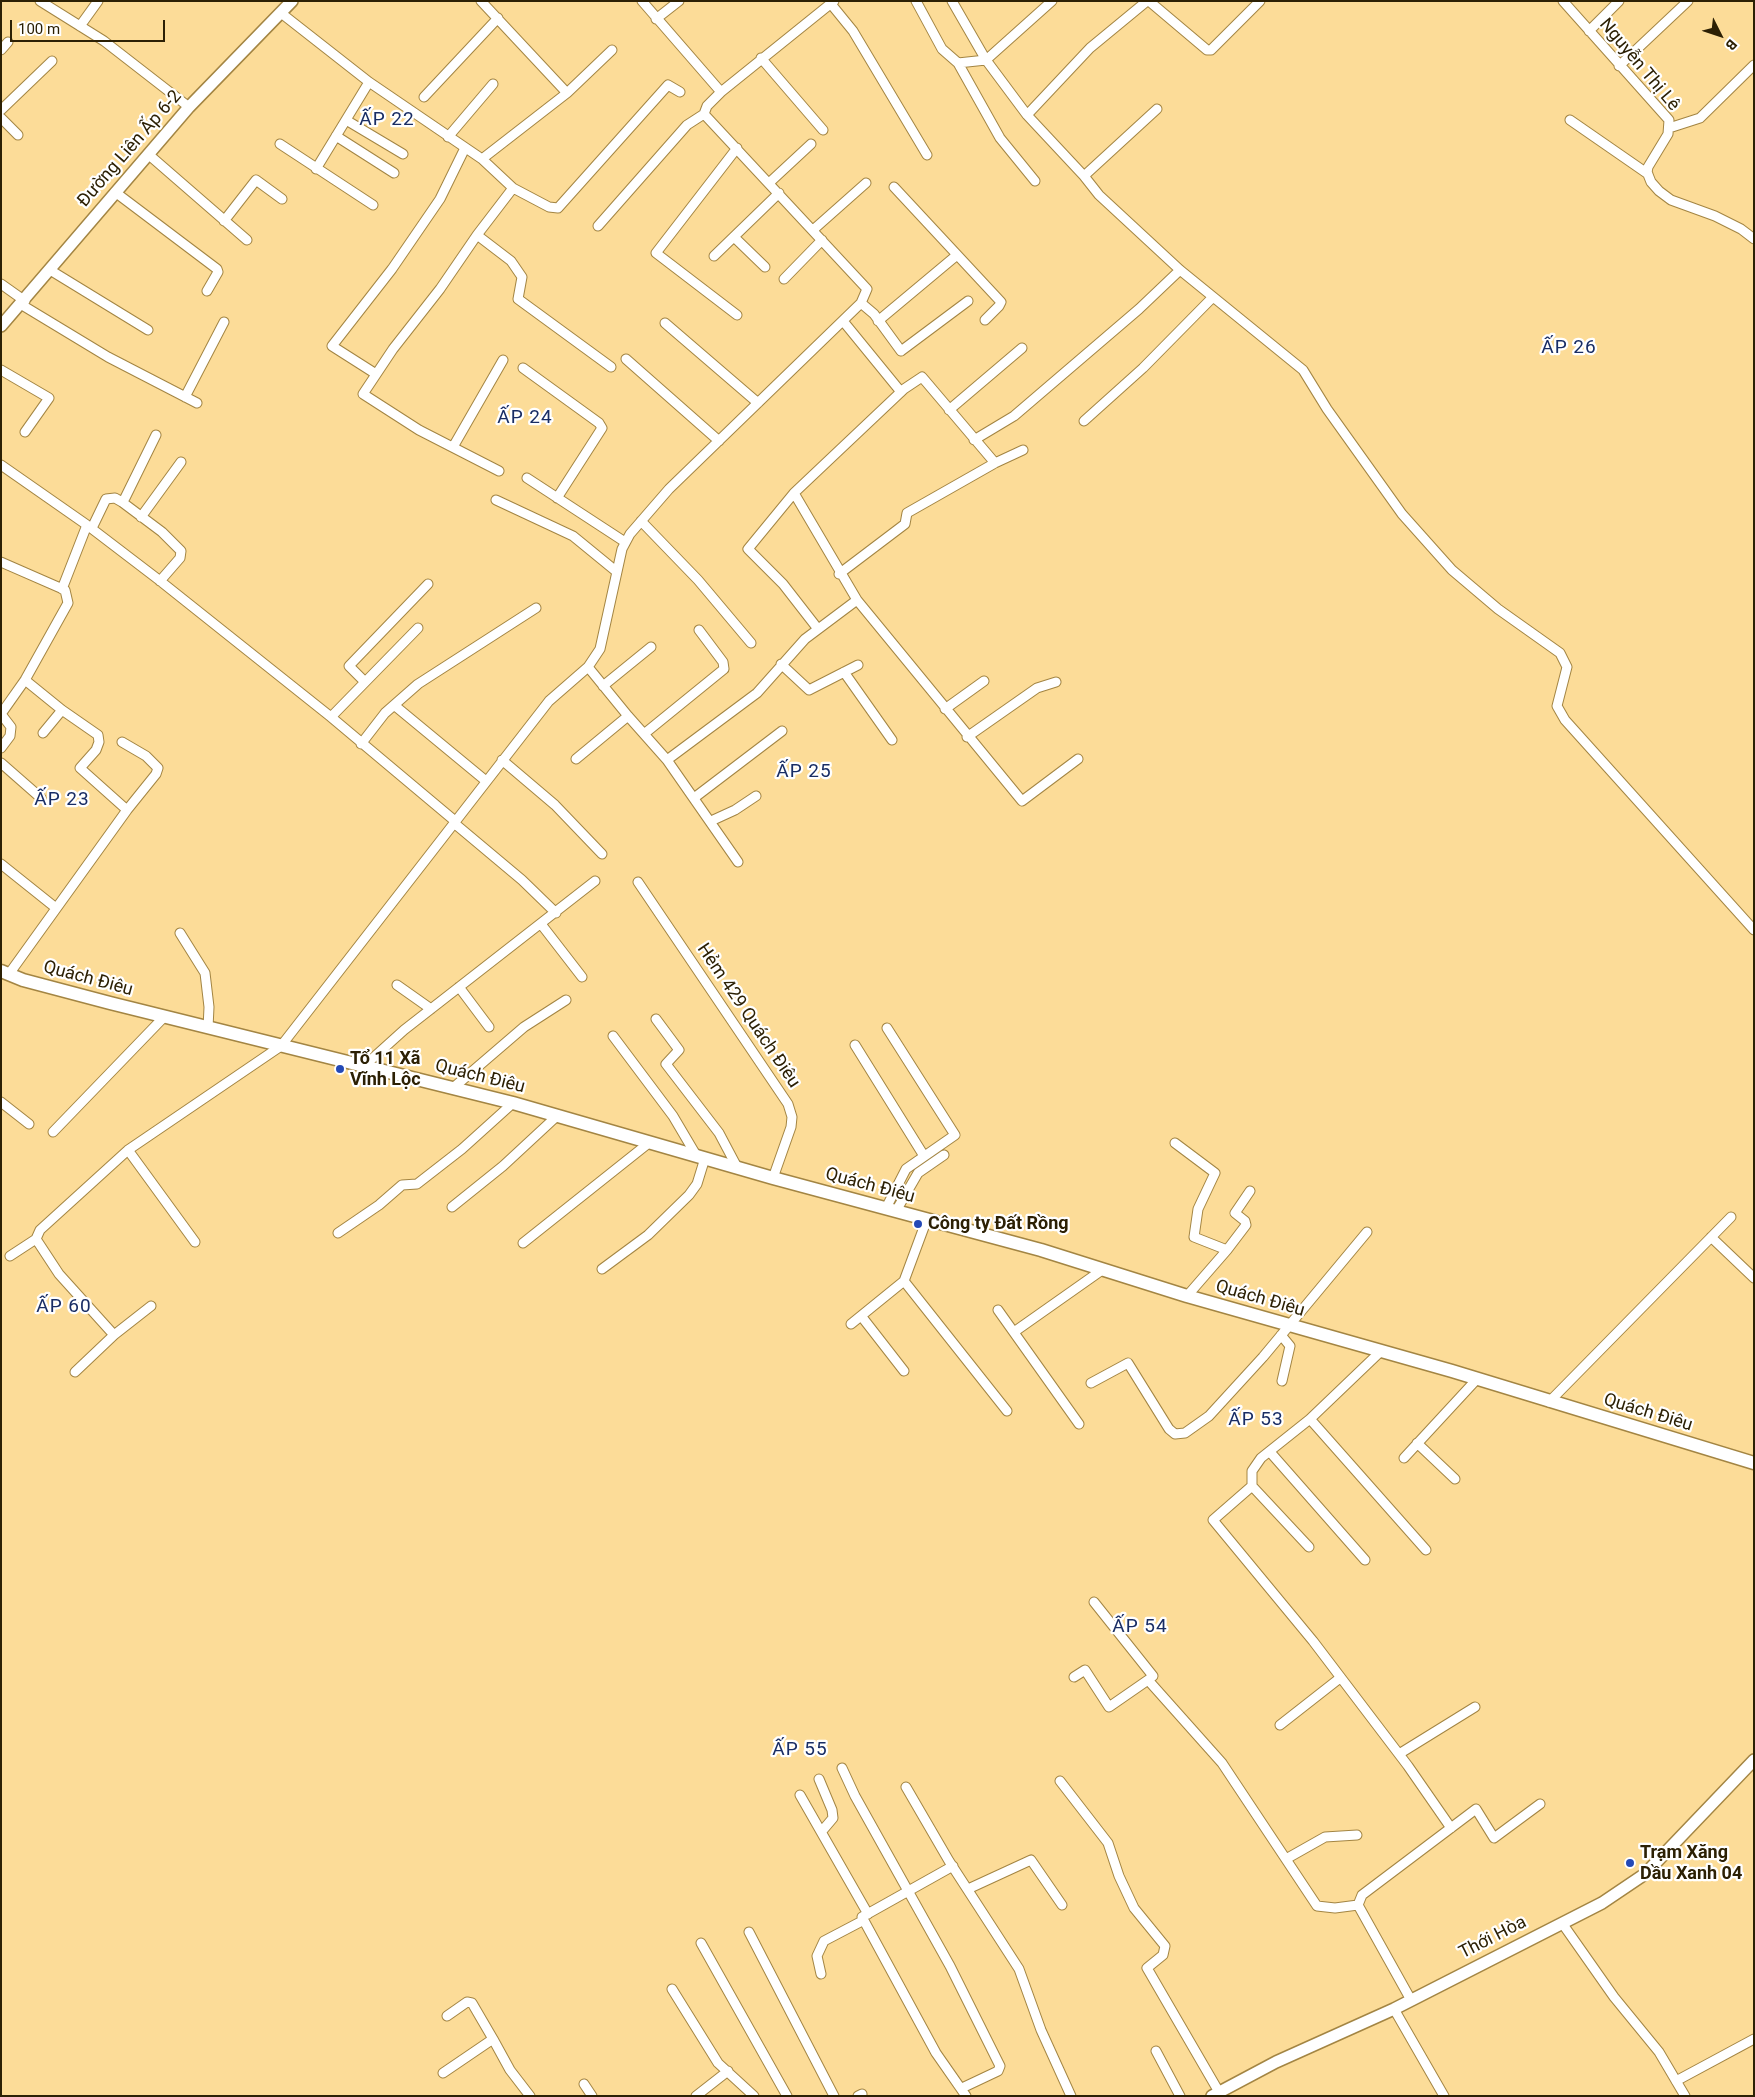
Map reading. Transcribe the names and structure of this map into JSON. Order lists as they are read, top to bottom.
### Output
{
  "streets": {
    "main road": ["Quách Điêu"],
    "street": [
      "Nguyễn Thị Lê",
      "Đường Liên Ấp 6-2",
      "Hẻm 429 Quách Điêu",
      "Thới Hòa"
    ]
  },
  "crossings": [
    ["Quách Điêu", "Hẻm 429 Quách Điêu"]
  ],
  "districts": [
    "ẤP 22",
    "ẤP 26",
    "ẤP 24",
    "ẤP 25",
    "ẤP 23",
    "ẤP 60",
    "ẤP 53",
    "ẤP 54",
    "ẤP 55"
  ],
  "places": ["Tổ 11 Xã Vĩnh Lộc", "Công ty Đất Rồng", "Trạm Xăng Dầu Xanh 04"],
  "scale_bar": "100 m",
  "north": "bottom right"
}
